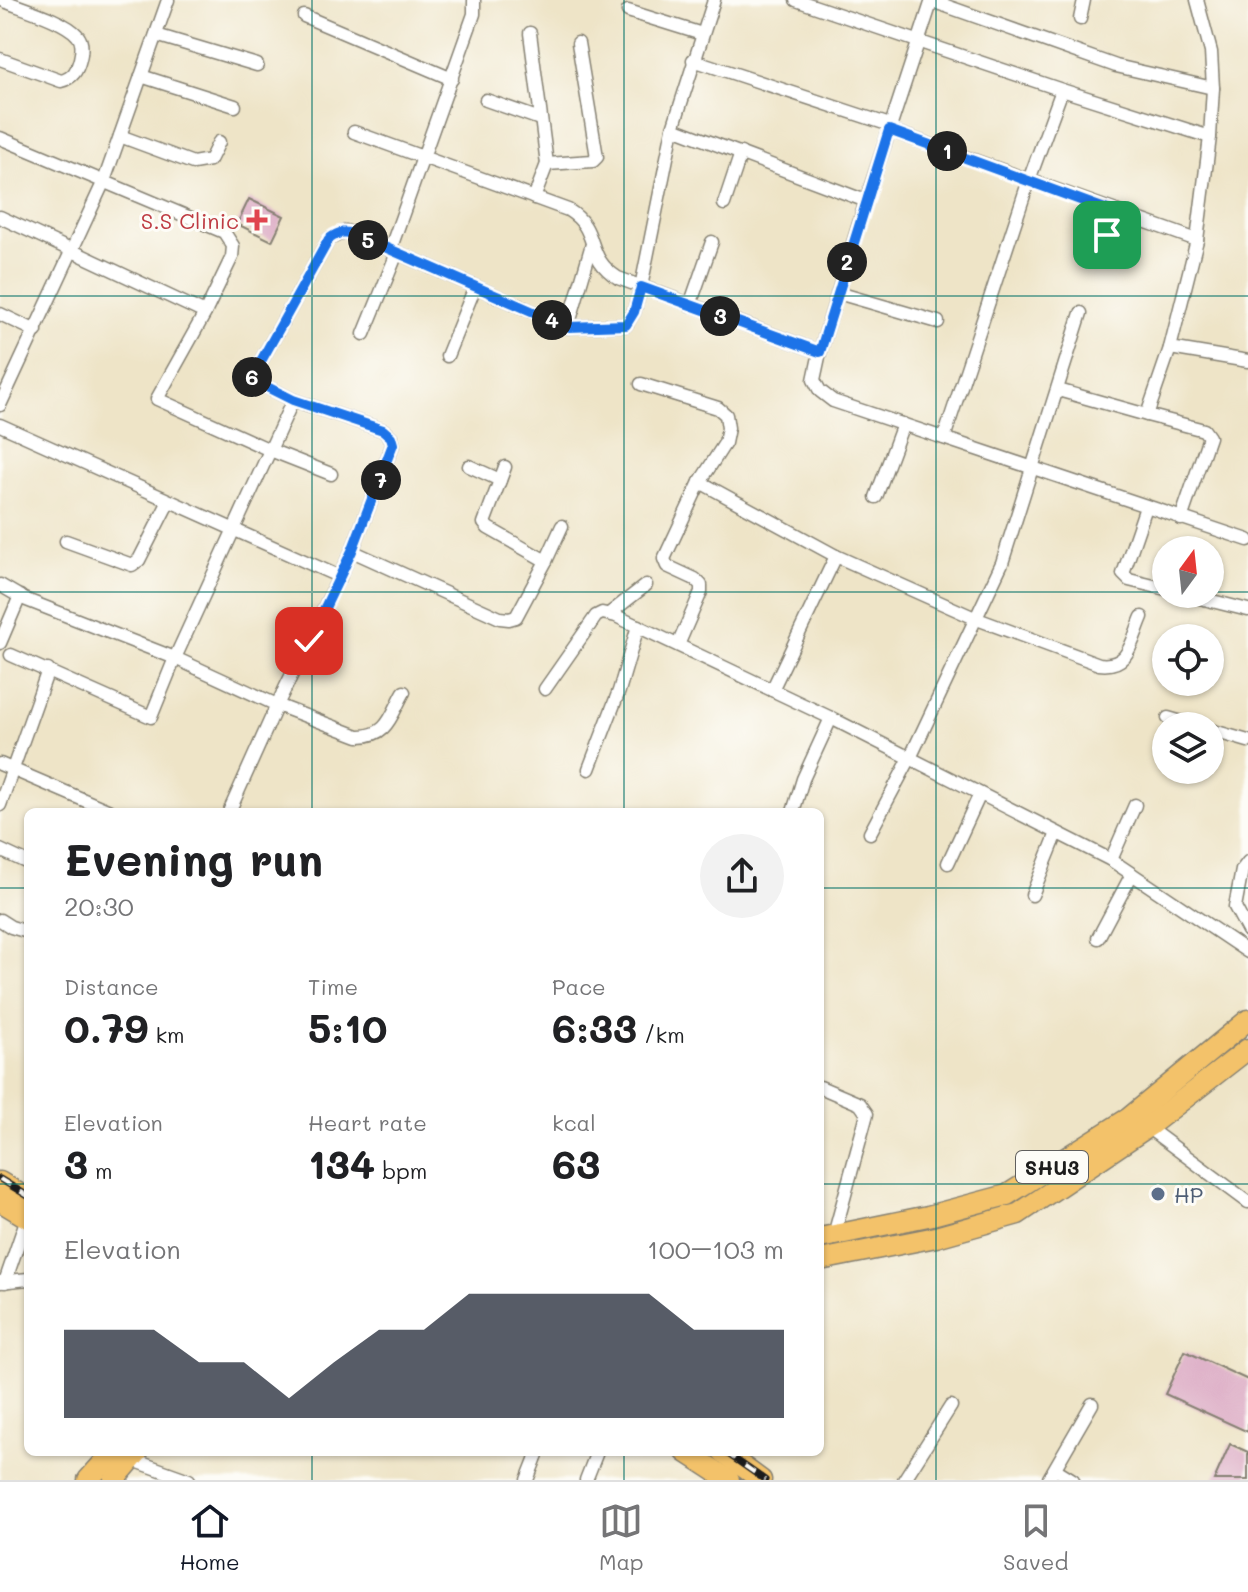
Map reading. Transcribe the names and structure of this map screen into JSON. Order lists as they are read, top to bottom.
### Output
{
  "streets": {
    "main road": ["SHU3"]
  },
  "places": {
    "health": ["S.S Clinic"],
    "other": ["HP"]
  },
  "north": "top",
  "page": {
    "pins": [
      "1",
      "5",
      "2",
      "3",
      "4",
      "6",
      "7"
    ],
    "heading": ["Evening run", "20:30"],
    "stats": [
      ["Distance", "0.79 km"],
      ["Time", "5:10"],
      ["Pace", "6:33 /km"],
      ["Elevation", "3 m"],
      ["Heart rate", "134 bpm"],
      ["kcal", "63"]
    ],
    "chart": ["Elevation", "100–103 m"],
    "tabs": ["Home", "Map", "Saved"]
  }
}
